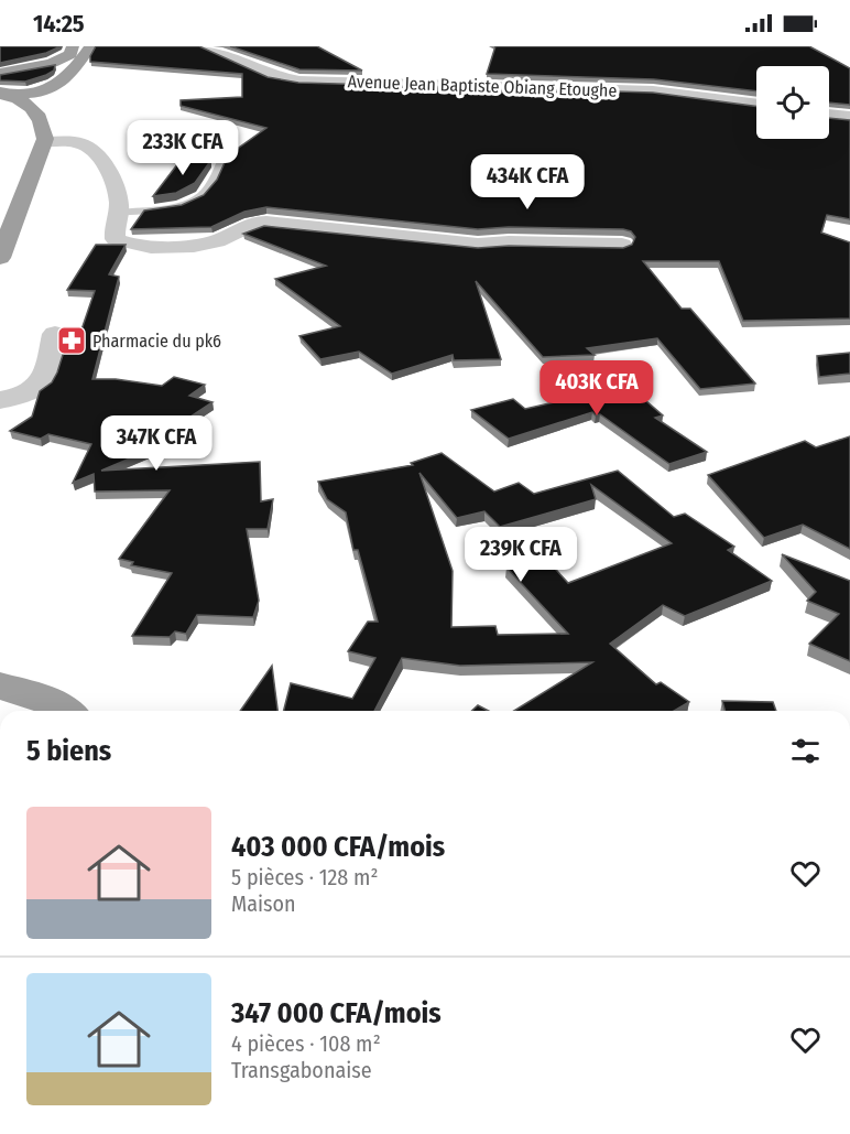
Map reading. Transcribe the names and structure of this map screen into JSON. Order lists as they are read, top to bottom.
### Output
{
  "streets": {
    "street": ["Avenue Jean Baptiste Obiang Etoughe"]
  },
  "places": {
    "pharmacy": ["Pharmacie du pk6"]
  },
  "page": {
    "status": "14:25",
    "price": [
      "233K CFA",
      "434K CFA",
      "403K CFA",
      "347K CFA",
      "239K CFA"
    ],
    "heading": "5 biens",
    "list": [
      {
        "name": "403 000 CFA/mois",
        "note": "5 pièces · 128 m² · Maison"
      },
      {
        "name": "347 000 CFA/mois",
        "note": "4 pièces · 108 m² · Transgabonaise"
      }
    ]
  }
}
